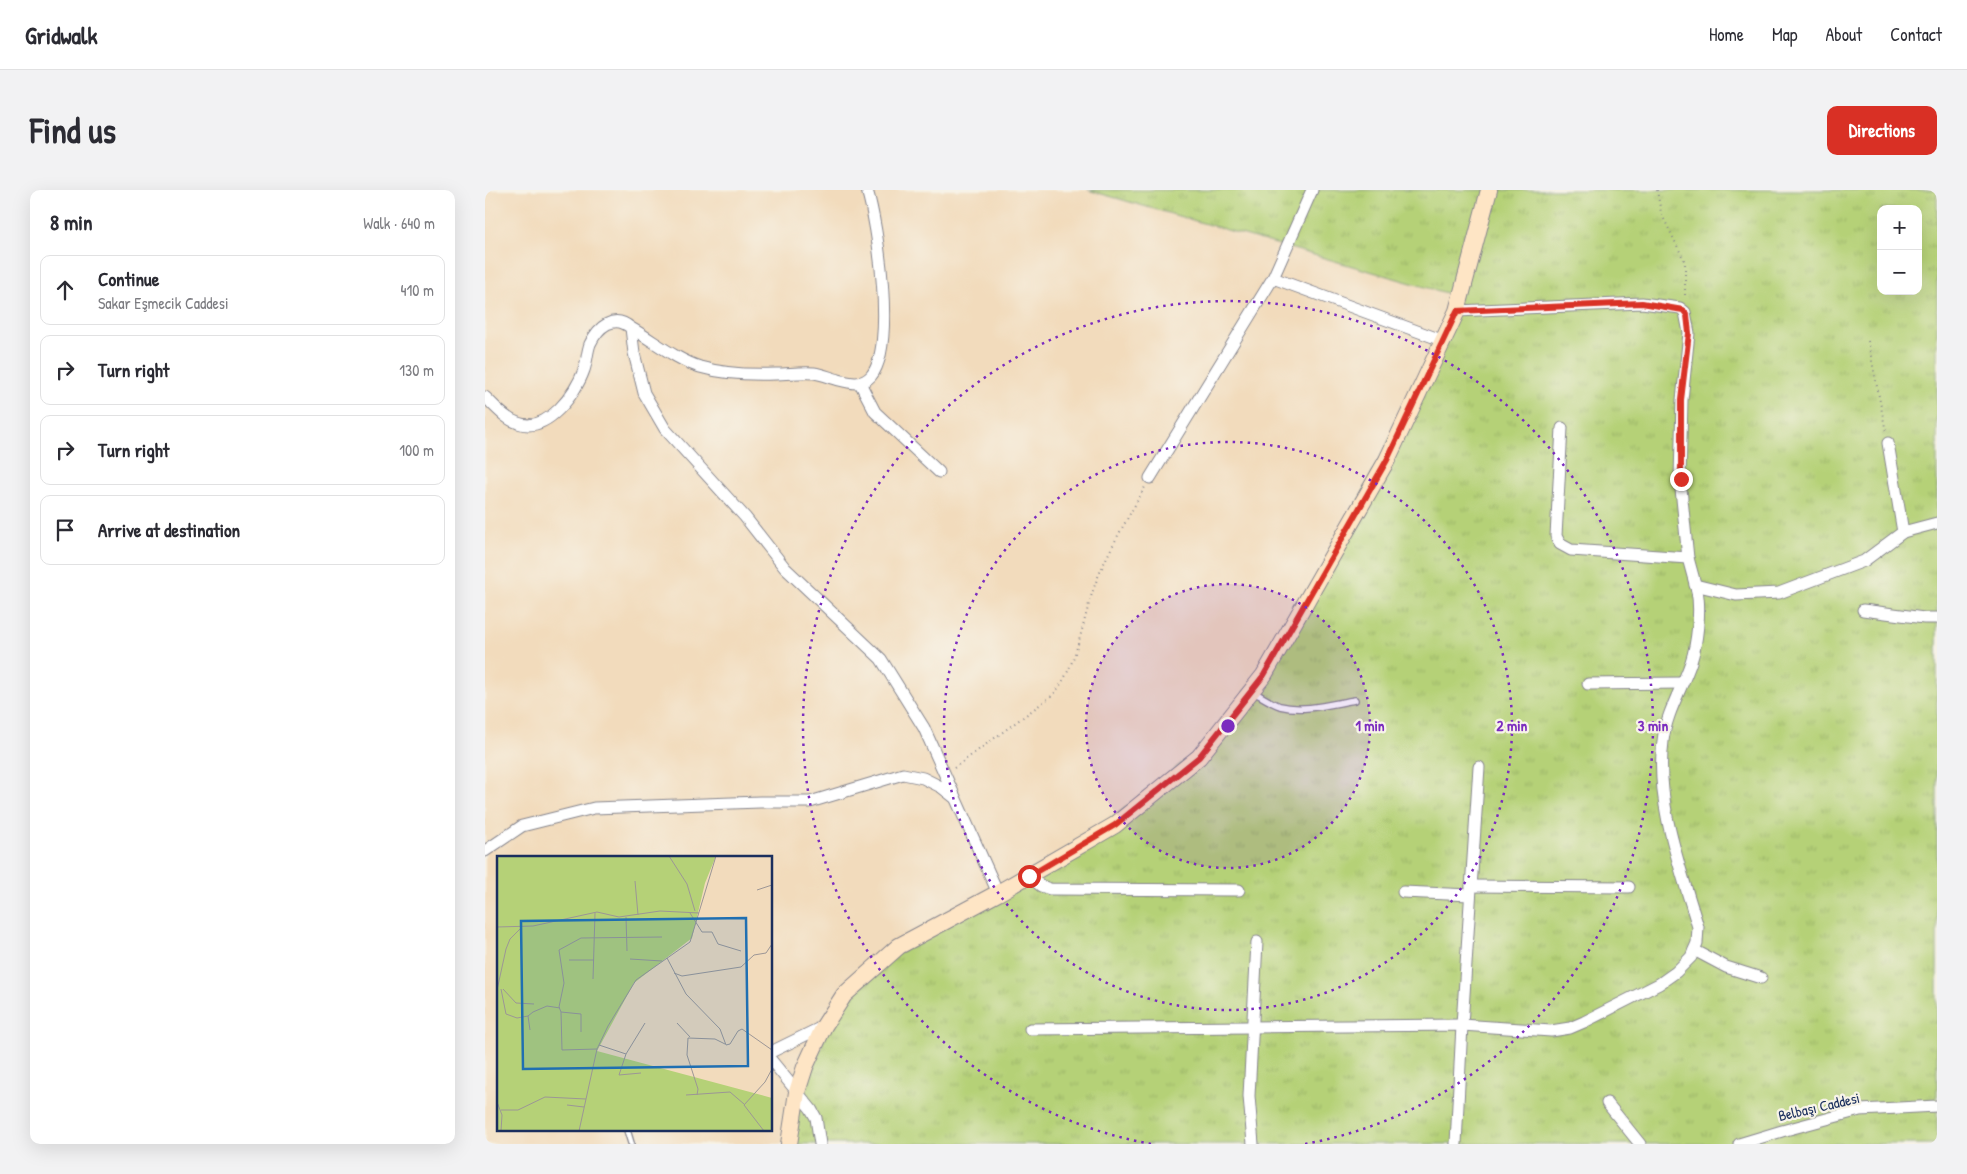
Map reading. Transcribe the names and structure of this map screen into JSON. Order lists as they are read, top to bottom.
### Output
{
  "streets": {
    "street": ["Belbaşı Caddesi"]
  },
  "page": {
    "header": "Gridwalk",
    "nav": [
      "Home",
      "Map",
      "About",
      "Contact"
    ],
    "buttons": "Directions",
    "title": "Find us",
    "heading": ["8 min", "Walk · 640 m"],
    "map_buttons": ["+", "−"],
    "list": [
      ["Continue", "Sakar Eşmecik Caddesi", "410 m"],
      ["Turn right", "130 m"],
      ["Turn right", "100 m"],
      "Arrive at destination"
    ]
  },
  "rings": ["1 min", "2 min", "3 min"]
}
